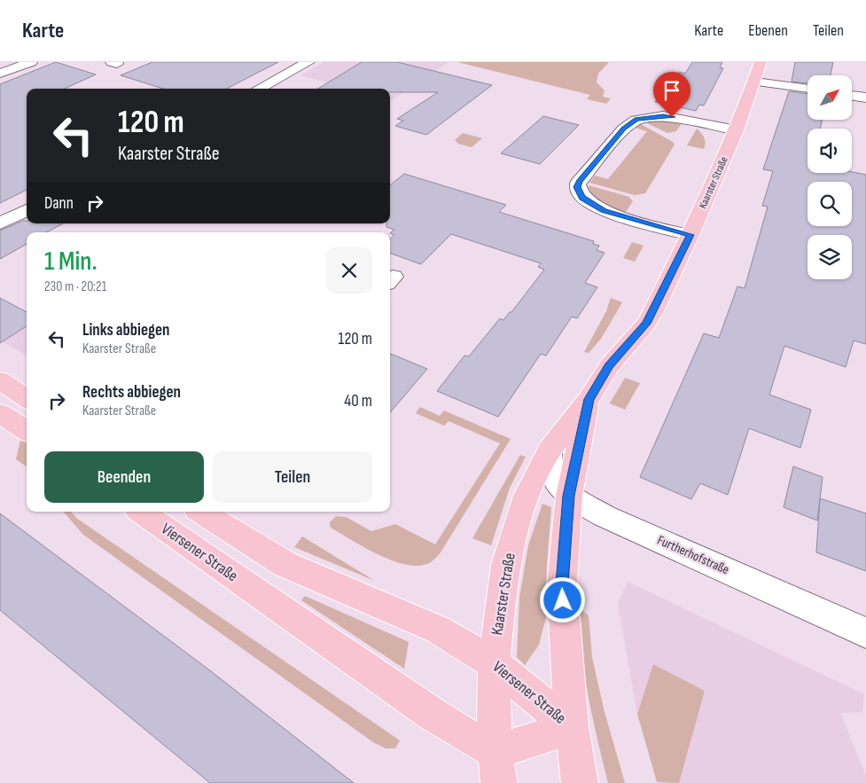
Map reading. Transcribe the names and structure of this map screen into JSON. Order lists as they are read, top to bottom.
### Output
{
  "streets": {
    "main road": ["Kaarster Straße", "Viersener Straße"],
    "street": ["Furtherhofstraße"]
  },
  "crossings": [
    ["Kaarster Straße", "Viersener Straße"],
    ["Kaarster Straße", "Furtherhofstraße"]
  ],
  "north": "top right",
  "page": {
    "header": "Karte",
    "nav": ["Karte", "Ebenen", "Teilen"],
    "turn": ["120 m", "Kaarster Straße"],
    "then": "Dann",
    "heading": ["1 Min.", "230 m · 20:21"],
    "list": [
      {
        "name": "Links abbiegen",
        "note": "Kaarster Straße",
        "value": "120 m"
      },
      {
        "name": "Rechts abbiegen",
        "note": "Kaarster Straße",
        "value": "40 m"
      }
    ],
    "buttons": ["Beenden", "Teilen"]
  }
}
